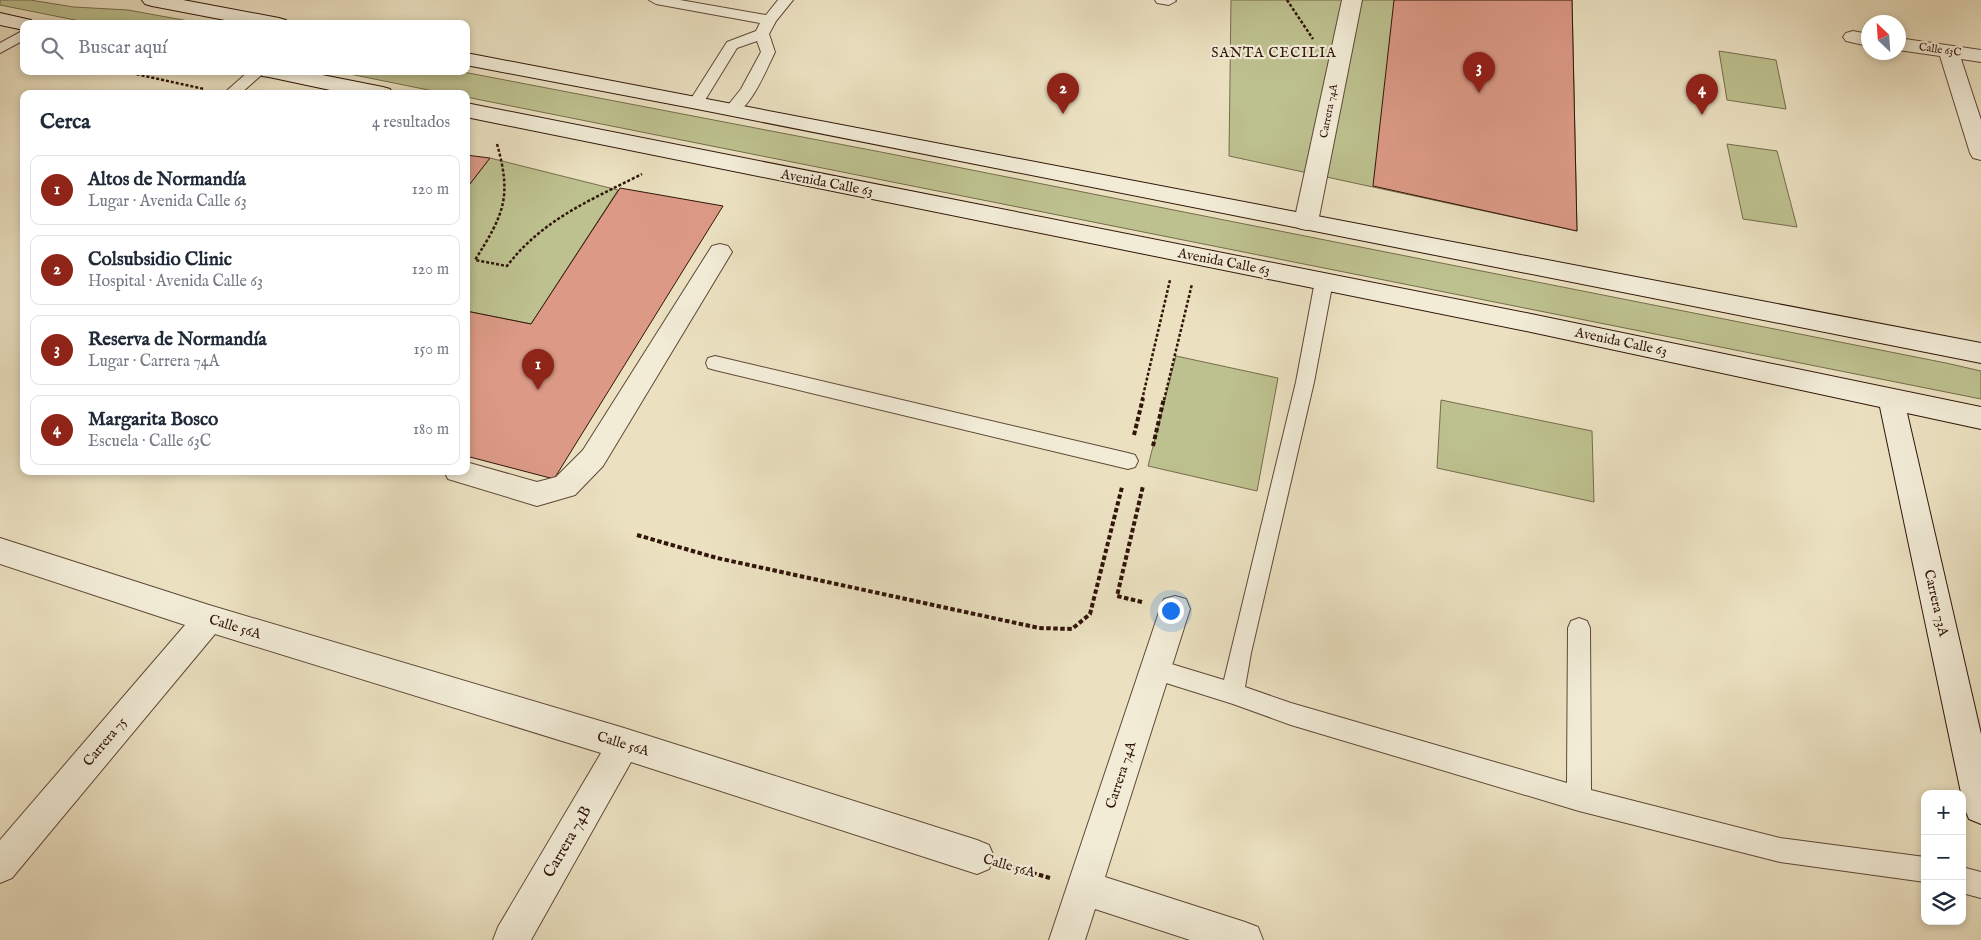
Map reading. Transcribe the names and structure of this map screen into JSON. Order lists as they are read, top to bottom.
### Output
{
  "streets": {
    "main road": [
      "Calle 63C",
      "Carrera 74A",
      "Avenida Calle 63",
      "Carrera 73A",
      "Calle 56A",
      "Carrera 75",
      "Carrera 74B"
    ]
  },
  "crossings": [
    ["Carrera 74A", "Calle 56A"],
    ["Avenida Calle 63", "Carrera 73A"],
    ["Calle 56A", "Carrera 75"],
    ["Calle 56A", "Carrera 74B"]
  ],
  "districts": ["SANTA CECILIA"],
  "north": "top left",
  "page": {
    "search": "Buscar aquí",
    "pins": [
      "3",
      "2",
      "4",
      "1"
    ],
    "heading": ["Cerca", "4 resultados"],
    "list": [
      {
        "mark": "1",
        "name": "Altos de Normandía",
        "note": "Lugar · Avenida Calle 63",
        "value": "120 m"
      },
      {
        "mark": "2",
        "name": "Colsubsidio Clinic",
        "note": "Hospital · Avenida Calle 63",
        "value": "120 m"
      },
      {
        "mark": "3",
        "name": "Reserva de Normandía",
        "note": "Lugar · Carrera 74A",
        "value": "150 m"
      },
      {
        "mark": "4",
        "name": "Margarita Bosco",
        "note": "Escuela · Calle 63C",
        "value": "180 m"
      }
    ],
    "map_buttons": ["+", "−"]
  }
}
